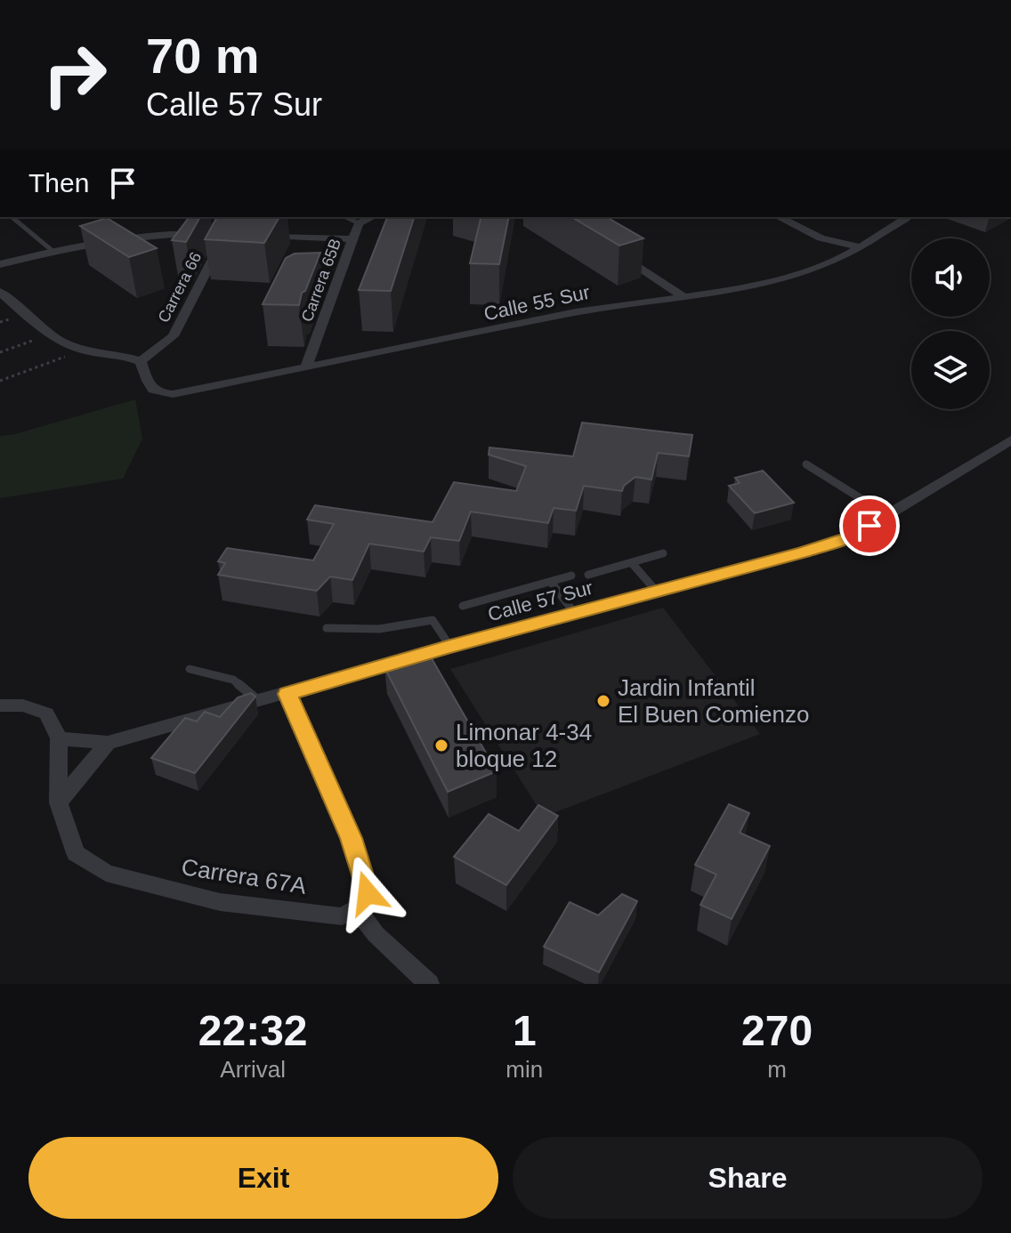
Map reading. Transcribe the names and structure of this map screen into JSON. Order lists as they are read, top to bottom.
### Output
{
  "streets": {
    "street": [
      "Carrera 65B",
      "Carrera 66",
      "Calle 55 Sur",
      "Calle 57 Sur",
      "Carrera 67A"
    ]
  },
  "crossings": [
    ["Carrera 65B", "Calle 55 Sur"],
    ["Carrera 66", "Calle 55 Sur"],
    ["Calle 57 Sur", "Carrera 67A"]
  ],
  "places": ["Jardin Infantil El Buen Comienzo", "Limonar 4-34 bloque 12"],
  "page": {
    "turn": ["70 m", "Calle 57 Sur"],
    "then": "Then",
    "eta": [
      "22:32",
      "Arrival",
      "1",
      "min",
      "270",
      "m"
    ],
    "buttons": ["Exit", "Share"]
  }
}
